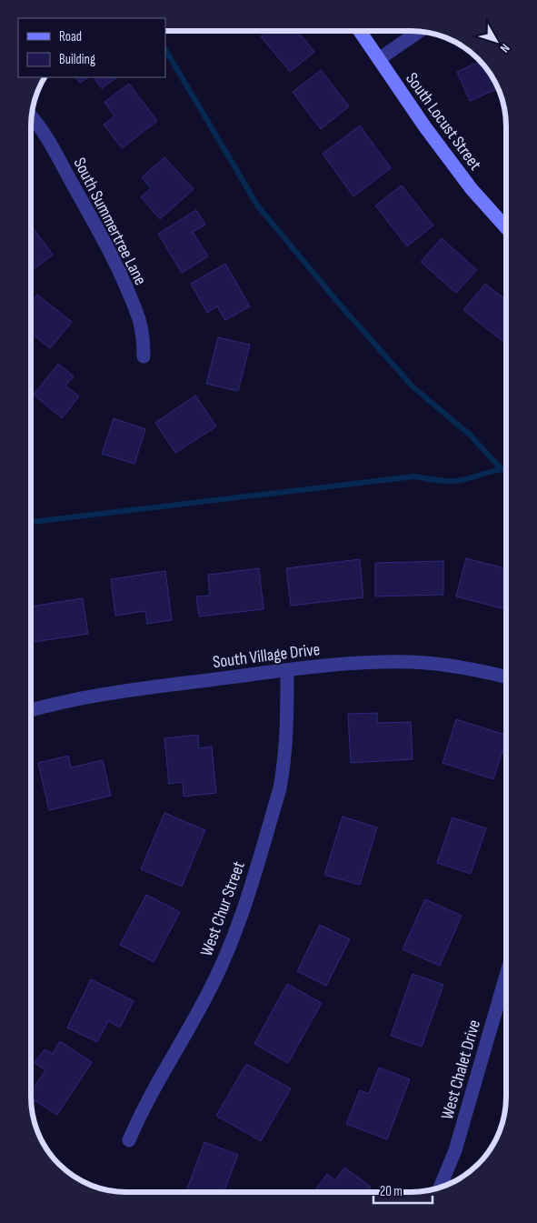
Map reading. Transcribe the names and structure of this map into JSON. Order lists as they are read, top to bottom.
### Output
{
  "streets": {
    "street": [
      "South Locust Street",
      "South Summertree Lane",
      "South Village Drive",
      "West Chur Street",
      "West Chalet Drive"
    ]
  },
  "crossings": [
    ["South Village Drive", "West Chur Street"]
  ],
  "legend": ["Road", "Building"],
  "scale_bar": "20 m",
  "north": "bottom right"
}
